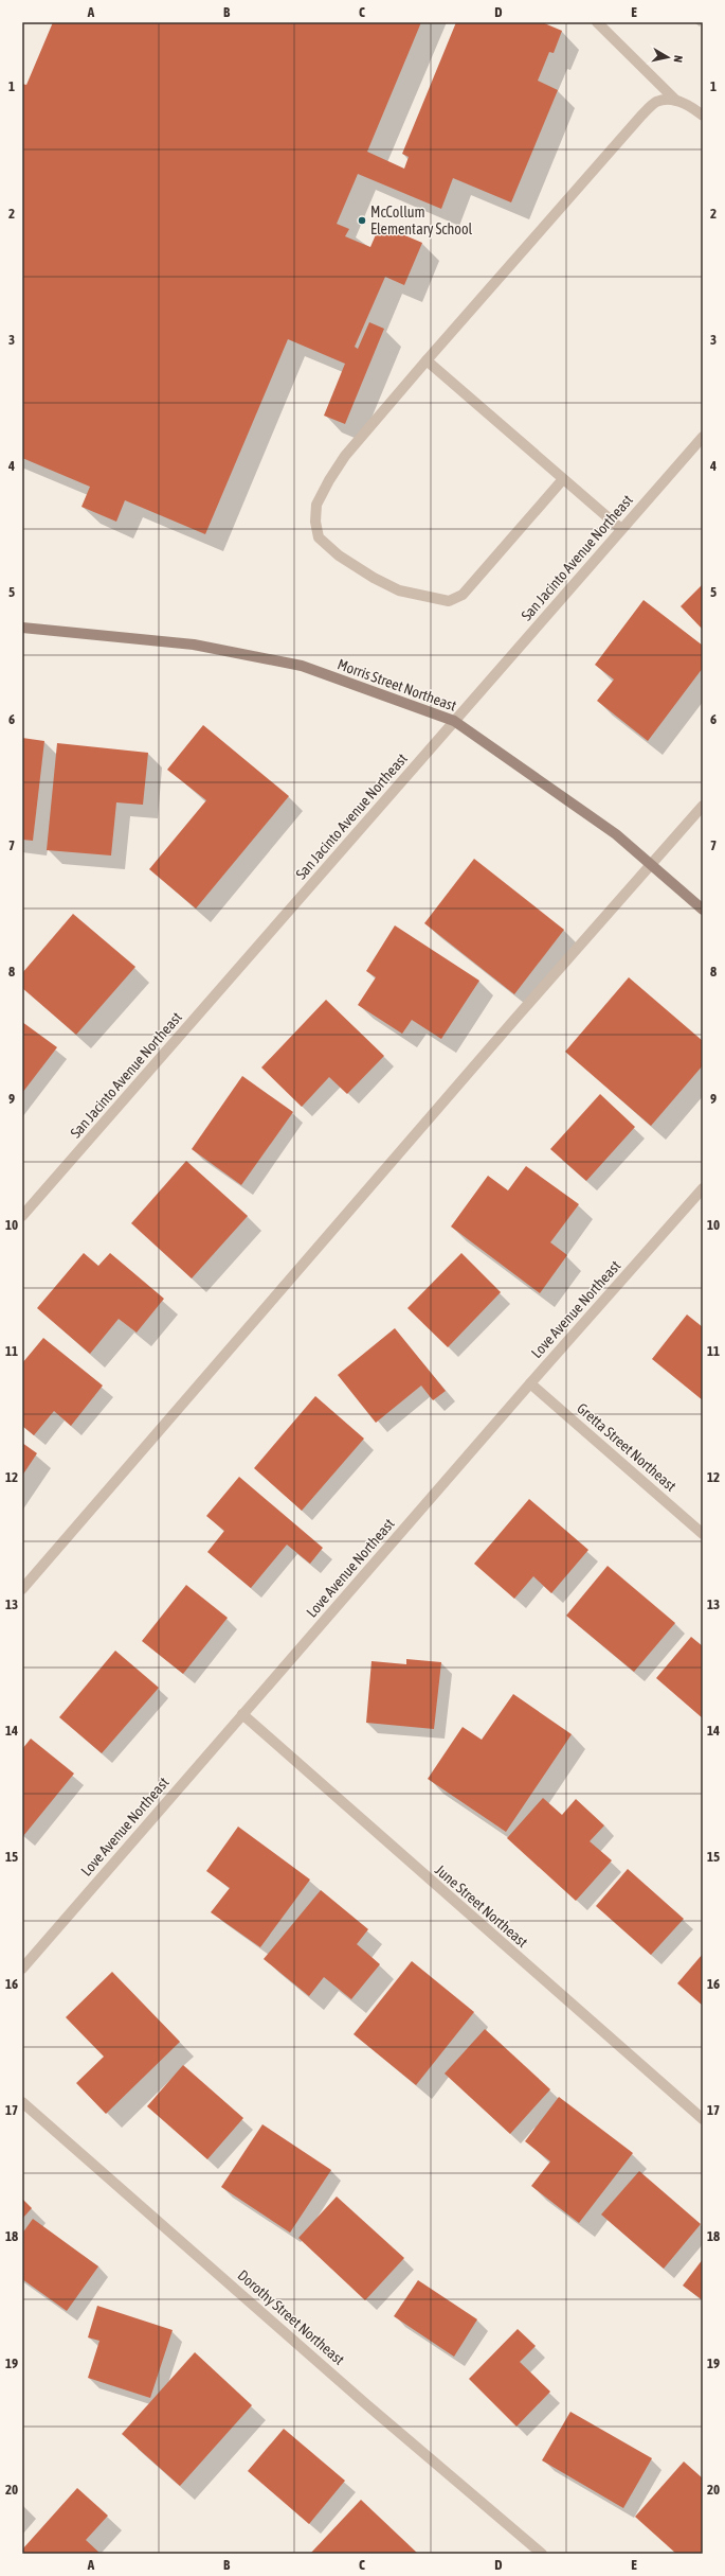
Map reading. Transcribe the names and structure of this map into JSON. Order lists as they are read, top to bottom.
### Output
{
  "streets": {
    "street": [
      "San Jacinto Avenue Northeast",
      "Morris Street Northeast",
      "Love Avenue Northeast",
      "Gretta Street Northeast",
      "June Street Northeast",
      "Dorothy Street Northeast"
    ]
  },
  "crossings": [
    ["San Jacinto Avenue Northeast", "Morris Street Northeast"],
    ["Love Avenue Northeast", "Gretta Street Northeast"],
    ["Love Avenue Northeast", "June Street Northeast"]
  ],
  "places": ["McCollum Elementary School"],
  "north": "right",
  "grid": {
    "columns": [
      "A",
      "B",
      "C",
      "D",
      "E"
    ],
    "rows": [
      "1",
      "2",
      "3",
      "4",
      "5",
      "6",
      "7",
      "8",
      "9",
      "10",
      "11",
      "12",
      "13",
      "14",
      "15",
      "16",
      "17",
      "18",
      "19",
      "20"
    ]
  }
}
